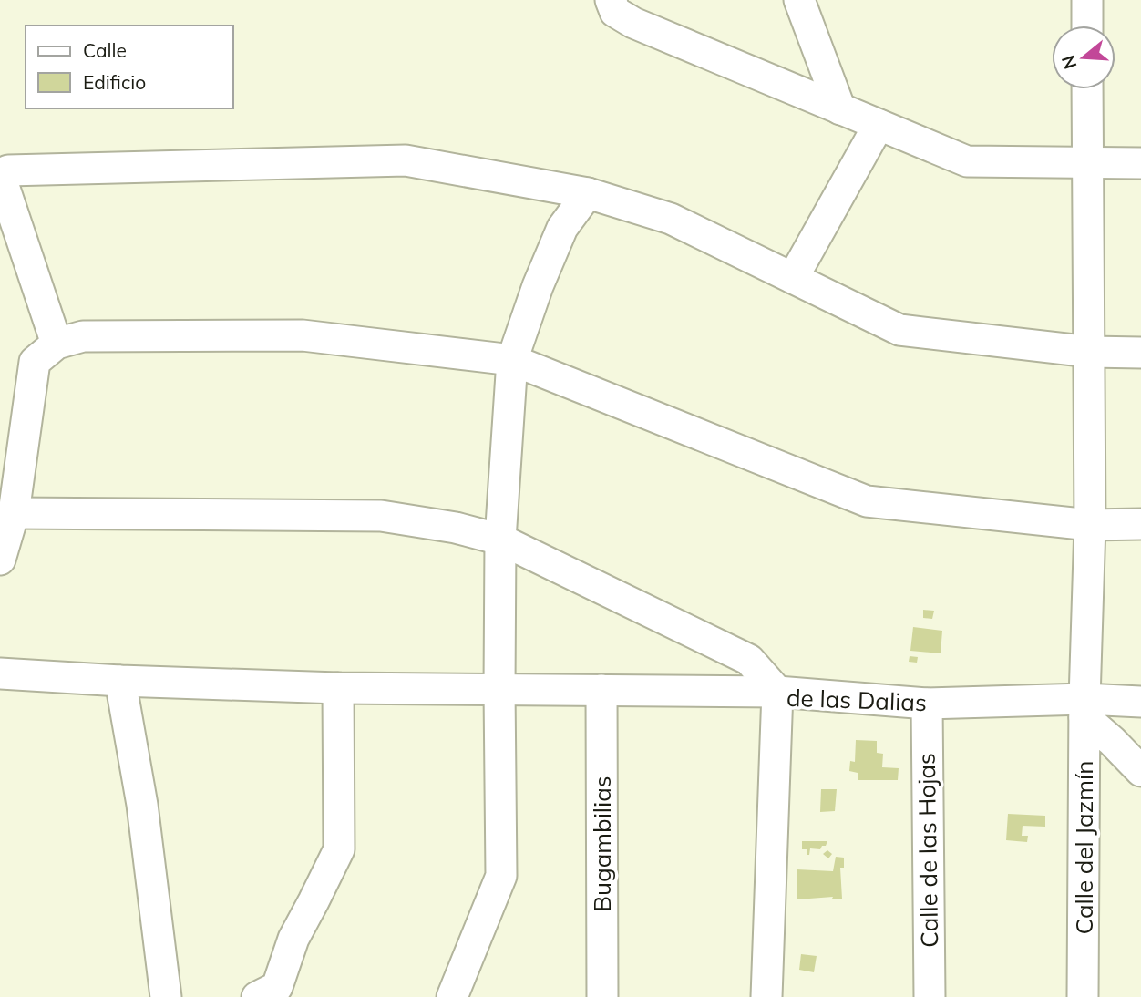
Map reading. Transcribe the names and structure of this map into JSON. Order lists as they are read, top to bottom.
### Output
{
  "streets": {
    "street": [
      "de las Dalias",
      "Bugambilias",
      "Calle del Jazmín",
      "Calle de las Hojas"
    ]
  },
  "crossings": [
    ["de las Dalias", "Calle del Jazmín"],
    ["de las Dalias", "Calle de las Hojas"]
  ],
  "legend": ["Calle", "Edificio"],
  "north": "left"
}
